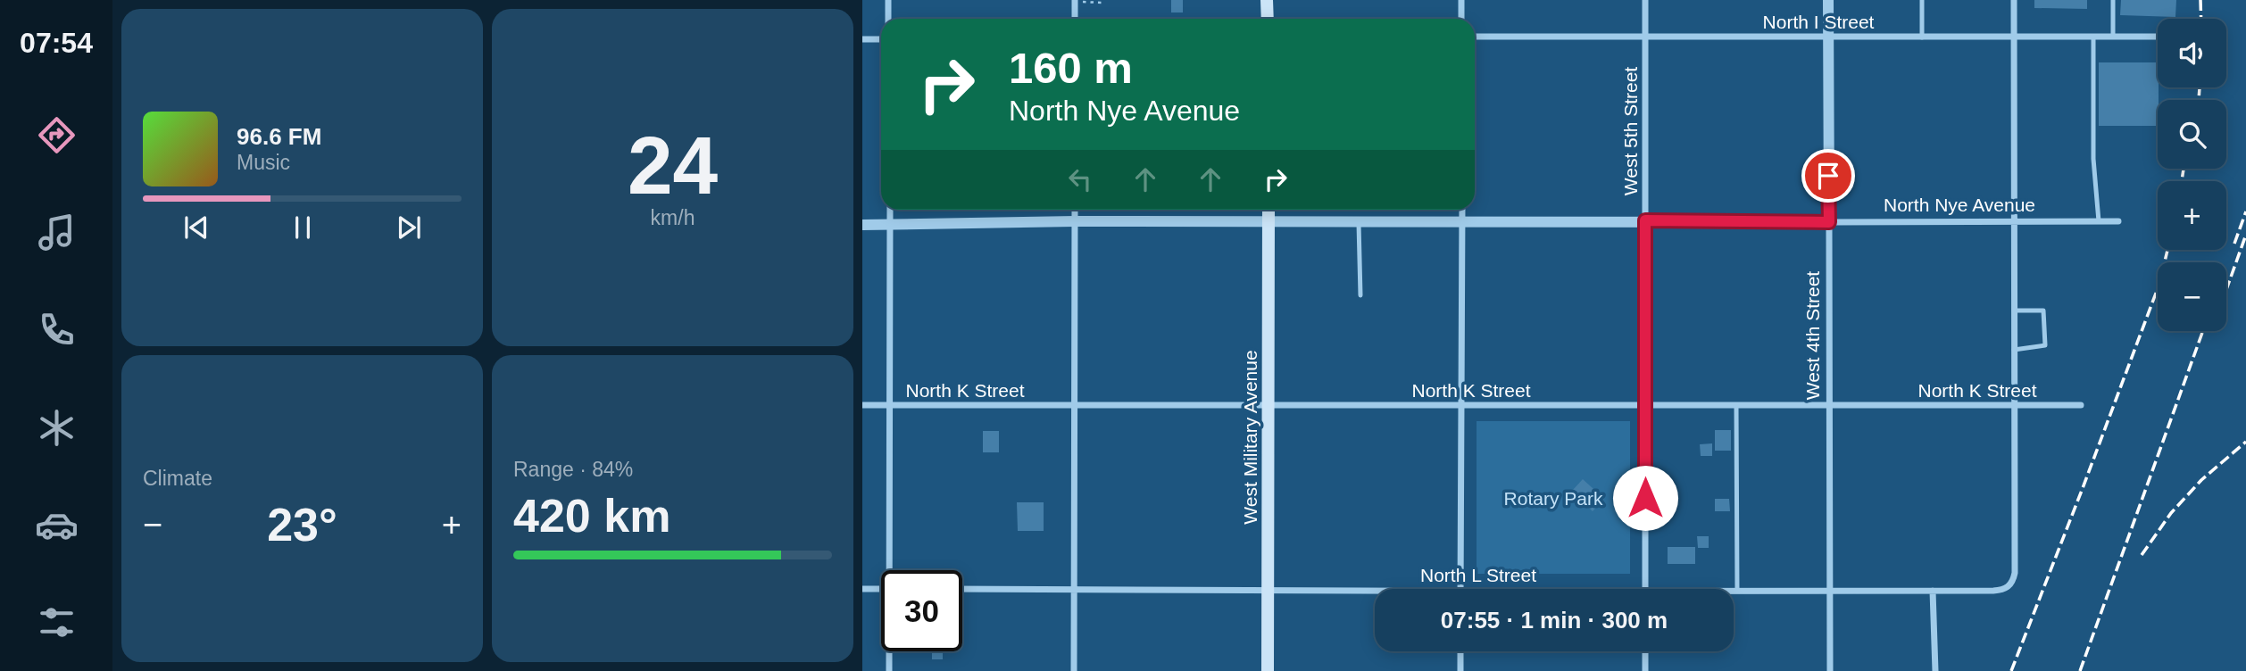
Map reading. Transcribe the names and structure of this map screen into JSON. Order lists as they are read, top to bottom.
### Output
{
  "streets": {
    "main road": ["West Military Avenue"],
    "street": [
      "North I Street",
      "West 5th Street",
      "North Nye Avenue",
      "West 4th Street",
      "North K Street",
      "North L Street"
    ]
  },
  "crossings": [
    ["North I Street", "West 5th Street"],
    ["North I Street", "West 4th Street"],
    ["West 5th Street", "North Nye Avenue"],
    ["West 5th Street", "North K Street"],
    ["North Nye Avenue", "West 4th Street"],
    ["North Nye Avenue", "West Military Avenue"],
    ["West 4th Street", "North K Street"],
    ["West 4th Street", "North L Street"],
    ["North K Street", "West Military Avenue"],
    ["North K Street", "North L Street"],
    ["West Military Avenue", "North L Street"]
  ],
  "parks": ["Rotary Park"],
  "page": {
    "tabs": "07:54",
    "tile": [
      ["24", "km/h"],
      "Climate",
      ["Range · 84%", "420 km"]
    ],
    "map_buttons": ["+", "−"],
    "turn": ["160 m", "North Nye Avenue"],
    "song": ["96.6 FM", "Music"],
    "heat": ["−", "23°", "+"],
    "limit": "30",
    "trip": "07:55 · 1 min · 300 m"
  }
}
